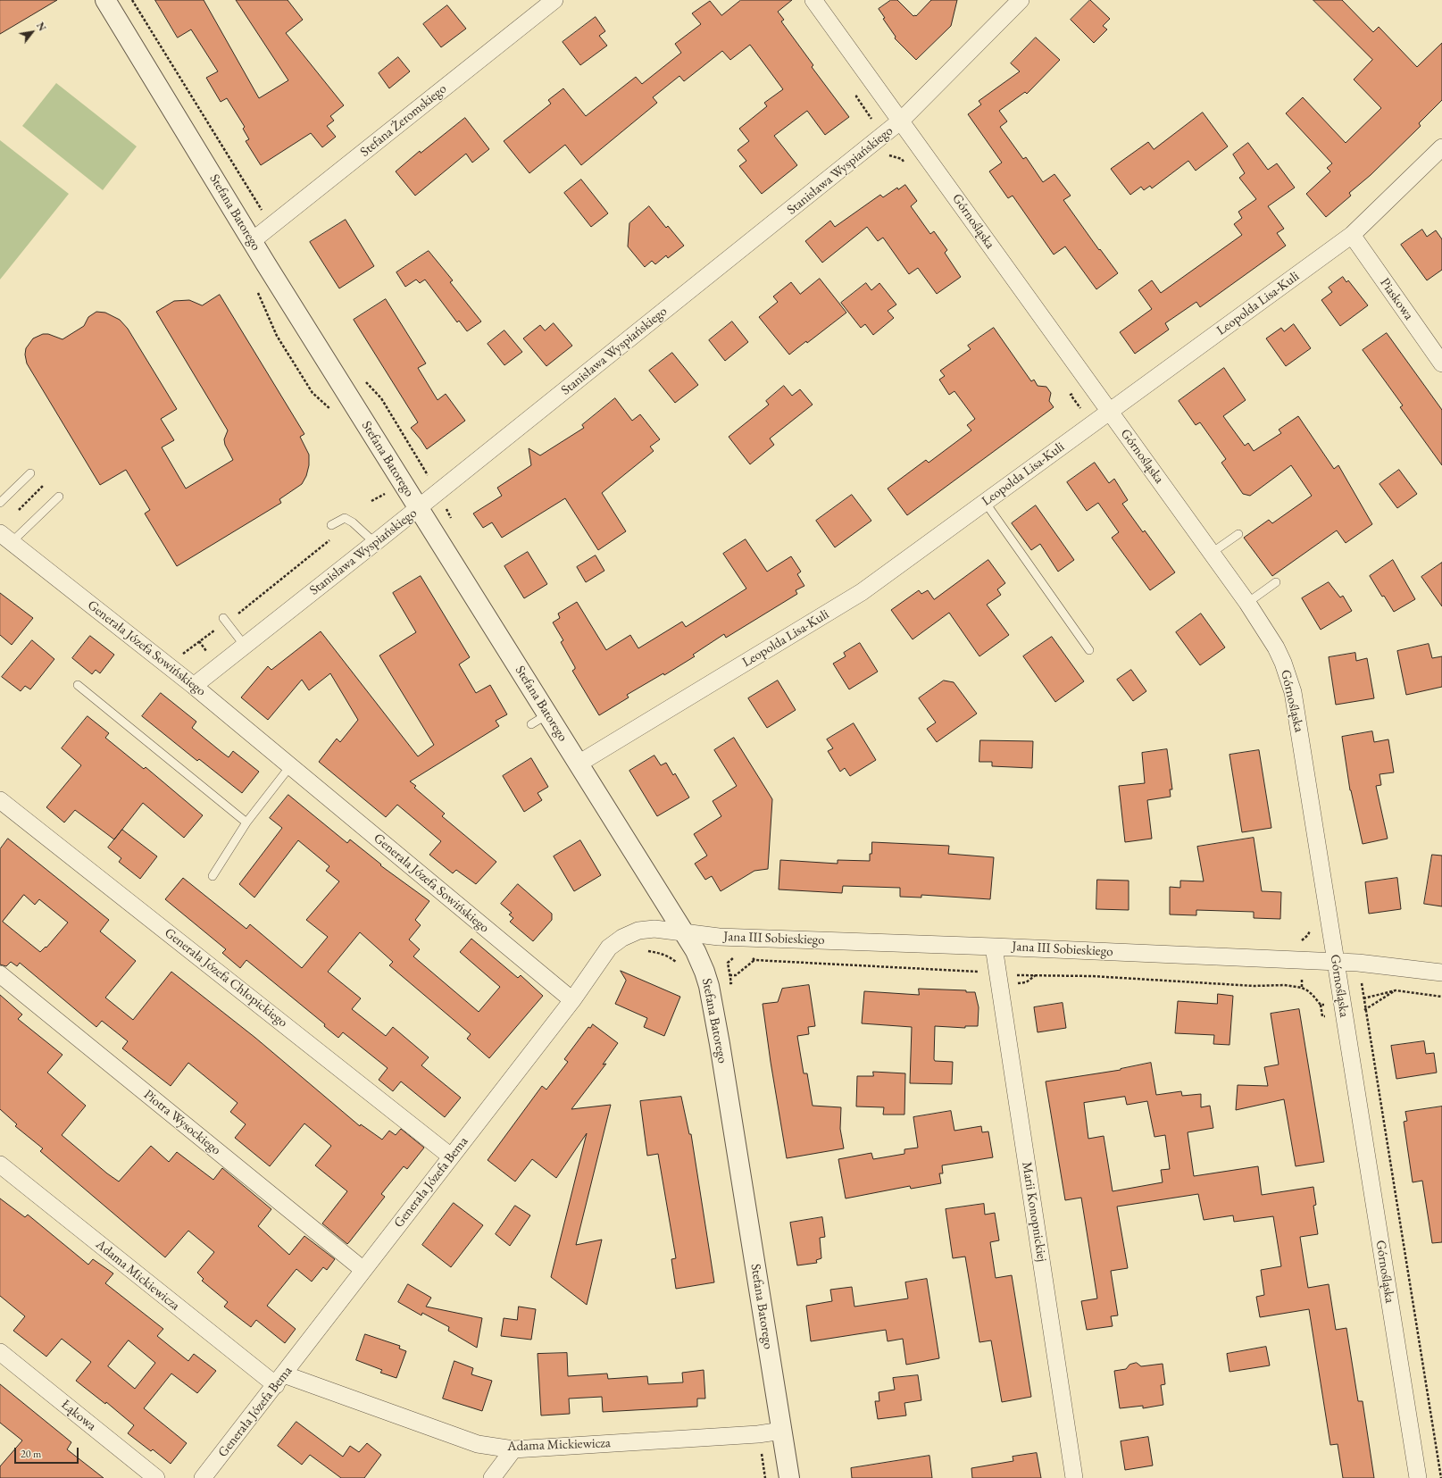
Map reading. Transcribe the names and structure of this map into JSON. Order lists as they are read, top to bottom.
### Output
{
  "streets": {
    "street": [
      "Stefana Żeromskiego",
      "Stanisława Wyspiańskiego",
      "Stefana Batorego",
      "Górnośląska",
      "Piaskowa",
      "Leopolda Lisa-Kuli",
      "Generała Józefa Sowińskiego",
      "Jana III Sobieskiego",
      "Generała Józefa Chłopickiego",
      "Piotra Wysockiego",
      "Generała Józefa Bema",
      "Marii Konopnickiej",
      "Adama Mickiewicza",
      "Łąkowa"
    ]
  },
  "crossings": [
    ["Stefana Żeromskiego", "Stefana Batorego"],
    ["Stanisława Wyspiańskiego", "Stefana Batorego"],
    ["Stanisława Wyspiańskiego", "Górnośląska"],
    ["Stanisława Wyspiańskiego", "Generała Józefa Sowińskiego"],
    ["Stefana Batorego", "Leopolda Lisa-Kuli"],
    ["Stefana Batorego", "Jana III Sobieskiego"],
    ["Stefana Batorego", "Generała Józefa Bema"],
    ["Stefana Batorego", "Adama Mickiewicza"],
    ["Górnośląska", "Leopolda Lisa-Kuli"],
    ["Górnośląska", "Jana III Sobieskiego"],
    ["Piaskowa", "Leopolda Lisa-Kuli"],
    ["Generała Józefa Sowińskiego", "Generała Józefa Bema"],
    ["Jana III Sobieskiego", "Generała Józefa Bema"],
    ["Jana III Sobieskiego", "Marii Konopnickiej"],
    ["Generała Józefa Chłopickiego", "Generała Józefa Bema"],
    ["Piotra Wysockiego", "Generała Józefa Bema"],
    ["Generała Józefa Bema", "Adama Mickiewicza"]
  ],
  "scale_bar": "20 m",
  "north": "top right"
}
